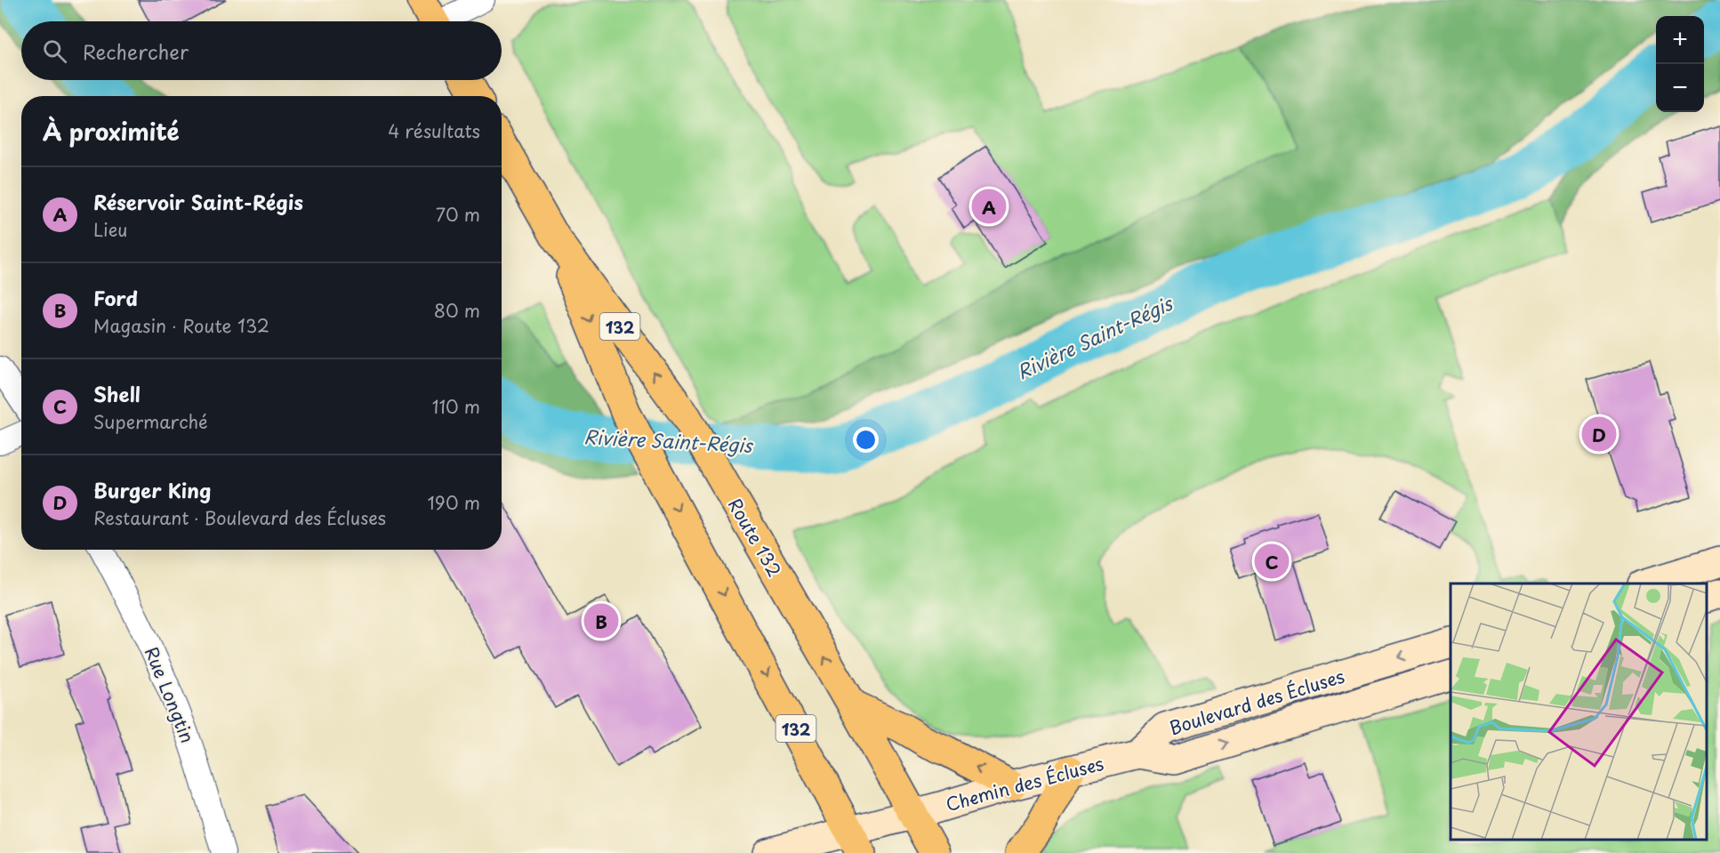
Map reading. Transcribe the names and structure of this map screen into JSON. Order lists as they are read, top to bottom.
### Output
{
  "streets": {
    "highway": ["132", "Route 132"],
    "street": ["Rue Longtin", "Boulevard des Écluses", "Chemin des Écluses"]
  },
  "crossings": [
    ["Route 132", "Chemin des Écluses"],
    ["Boulevard des Écluses", "Chemin des Écluses"]
  ],
  "water": ["Rivière Saint-Régis"],
  "page": {
    "map_buttons": ["+", "−"],
    "search": "Rechercher",
    "heading": ["À proximité", "4 résultats"],
    "list": [
      {
        "mark": "A",
        "name": "Réservoir Saint-Régis",
        "note": "Lieu",
        "value": "70 m"
      },
      {
        "mark": "B",
        "name": "Ford",
        "note": "Magasin · Route 132",
        "value": "80 m"
      },
      {
        "mark": "C",
        "name": "Shell",
        "note": "Supermarché",
        "value": "110 m"
      },
      {
        "mark": "D",
        "name": "Burger King",
        "note": "Restaurant · Boulevard des Écluses",
        "value": "190 m"
      }
    ],
    "pins": [
      "A",
      "D",
      "C",
      "B"
    ]
  }
}
